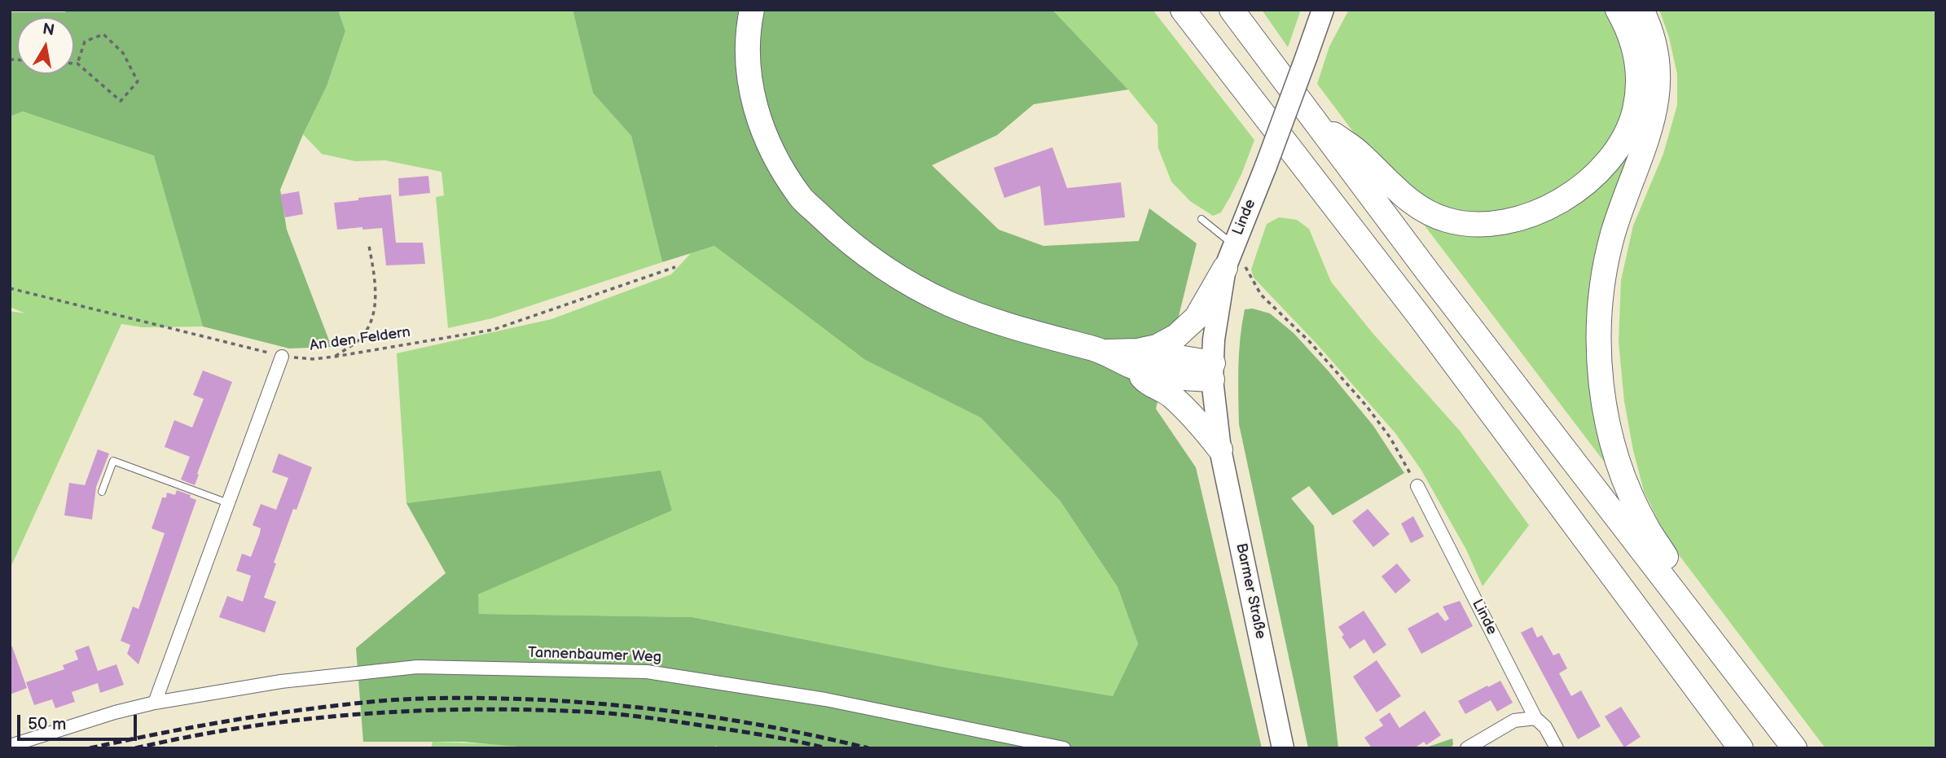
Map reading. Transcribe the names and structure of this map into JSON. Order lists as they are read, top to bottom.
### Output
{
  "streets": {
    "main road": ["Linde", "Barmer Straße"],
    "street": ["Tannenbaumer Weg"],
    "path": ["An den Feldern"]
  },
  "crossings": [
    ["Linde", "Barmer Straße"]
  ],
  "scale_bar": "50 m",
  "north": "top"
}
